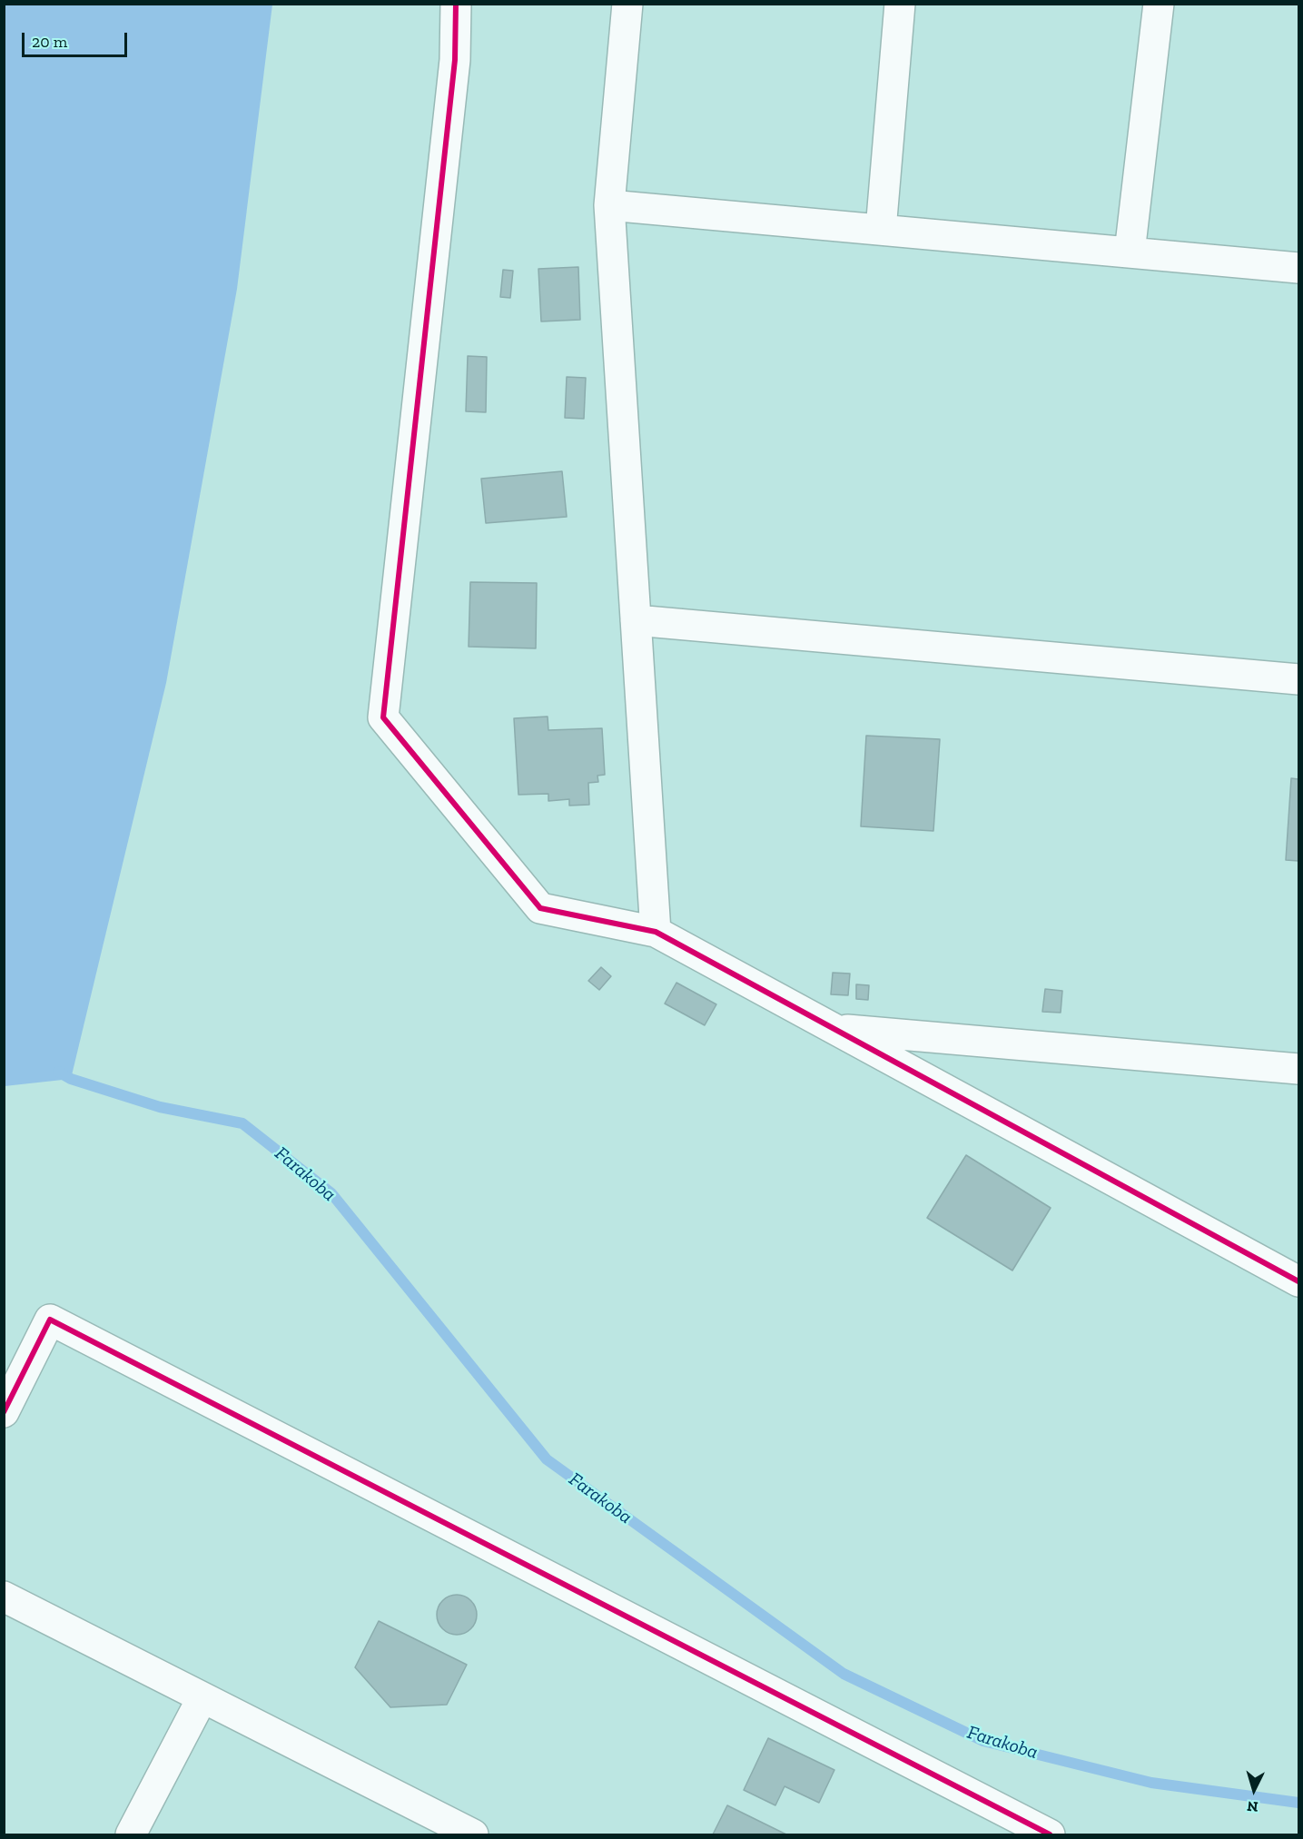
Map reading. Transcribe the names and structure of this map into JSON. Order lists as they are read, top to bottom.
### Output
{
  "water": ["Farakoba"],
  "scale_bar": "20 m",
  "north": "bottom"
}
